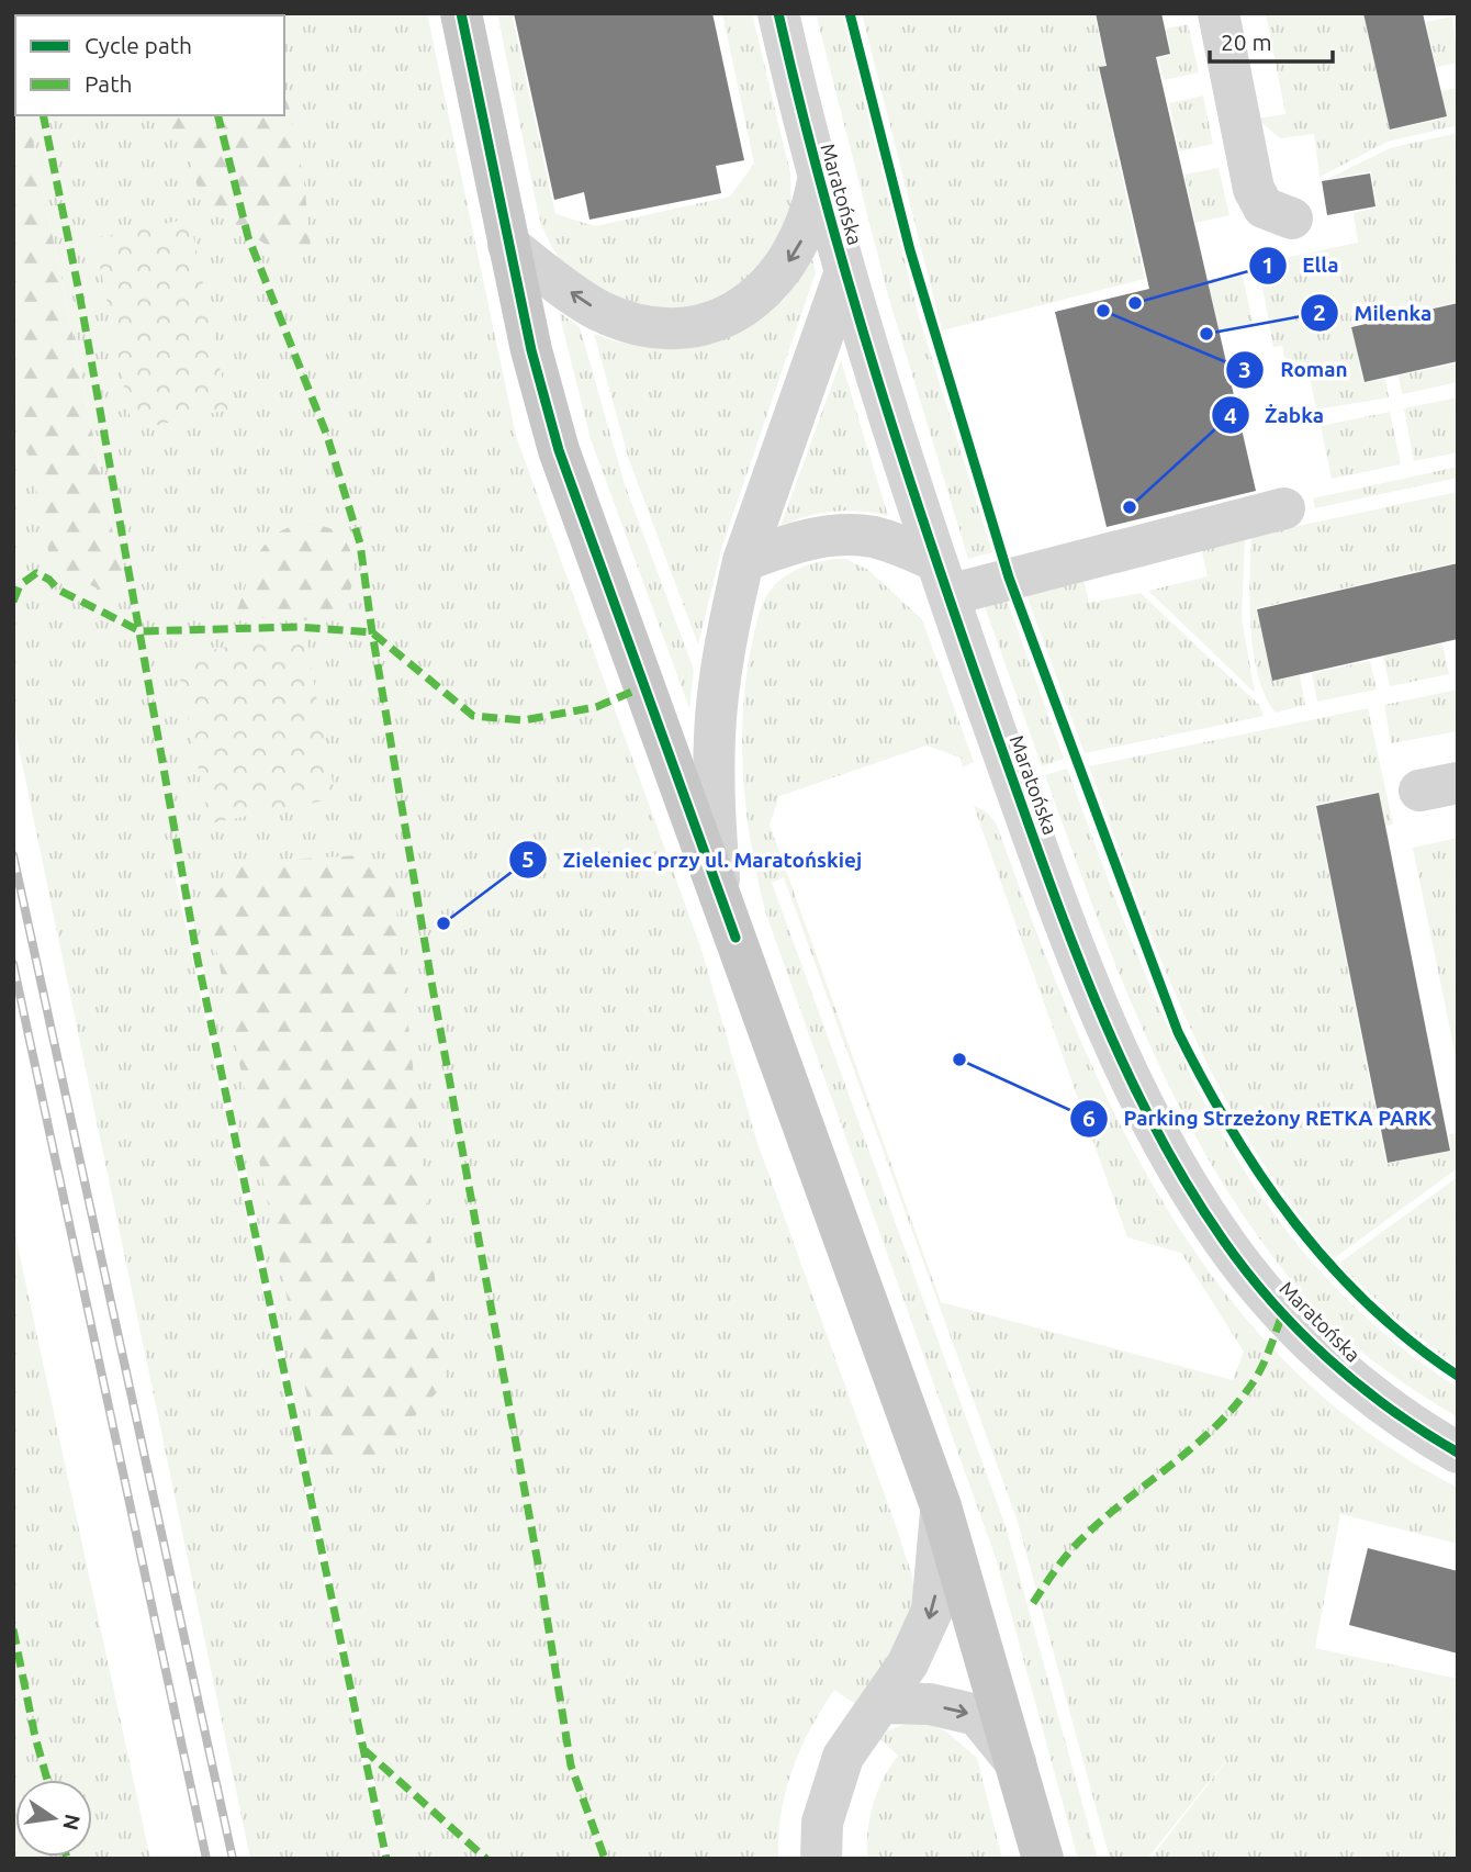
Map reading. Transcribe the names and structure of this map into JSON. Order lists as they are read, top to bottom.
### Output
{
  "streets": {
    "street": ["Maratońska"]
  },
  "places": [
    "Ella",
    "Roman",
    "Milenka",
    "Żabka",
    "Zieleniec przy ul. Maratońskiej",
    "Parking Strzeżony RETKA PARK"
  ],
  "legend": ["Cycle path", "Path"],
  "scale_bar": "20 m",
  "north": "right"
}
